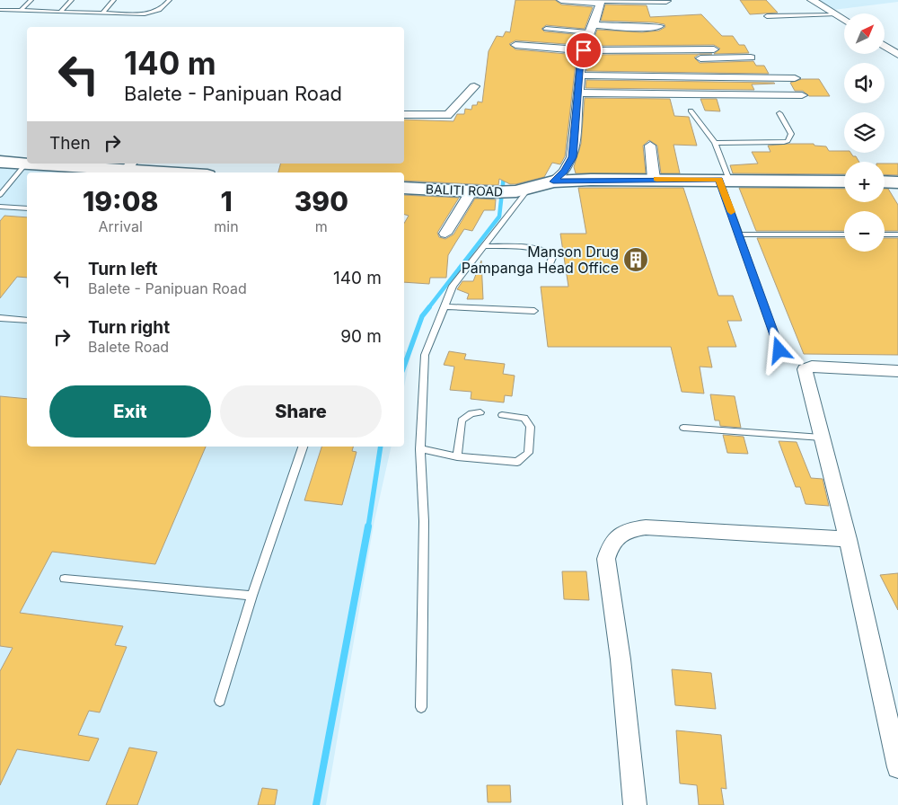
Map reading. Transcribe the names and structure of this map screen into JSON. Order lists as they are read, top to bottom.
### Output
{
  "streets": {
    "main road": ["BALITI ROAD"]
  },
  "places": {
    "building": ["Manson Drug Pampanga Head Office"]
  },
  "north": "top right",
  "page": {
    "map_buttons": ["+", "−"],
    "turn": ["140 m", "Balete - Panipuan Road"],
    "then": "Then",
    "eta": [
      "19:08",
      "Arrival",
      "1",
      "min",
      "390",
      "m"
    ],
    "list": [
      {
        "name": "Turn left",
        "note": "Balete - Panipuan Road",
        "value": "140 m"
      },
      {
        "name": "Turn right",
        "note": "Balete Road",
        "value": "90 m"
      }
    ],
    "buttons": ["Exit", "Share"]
  }
}
